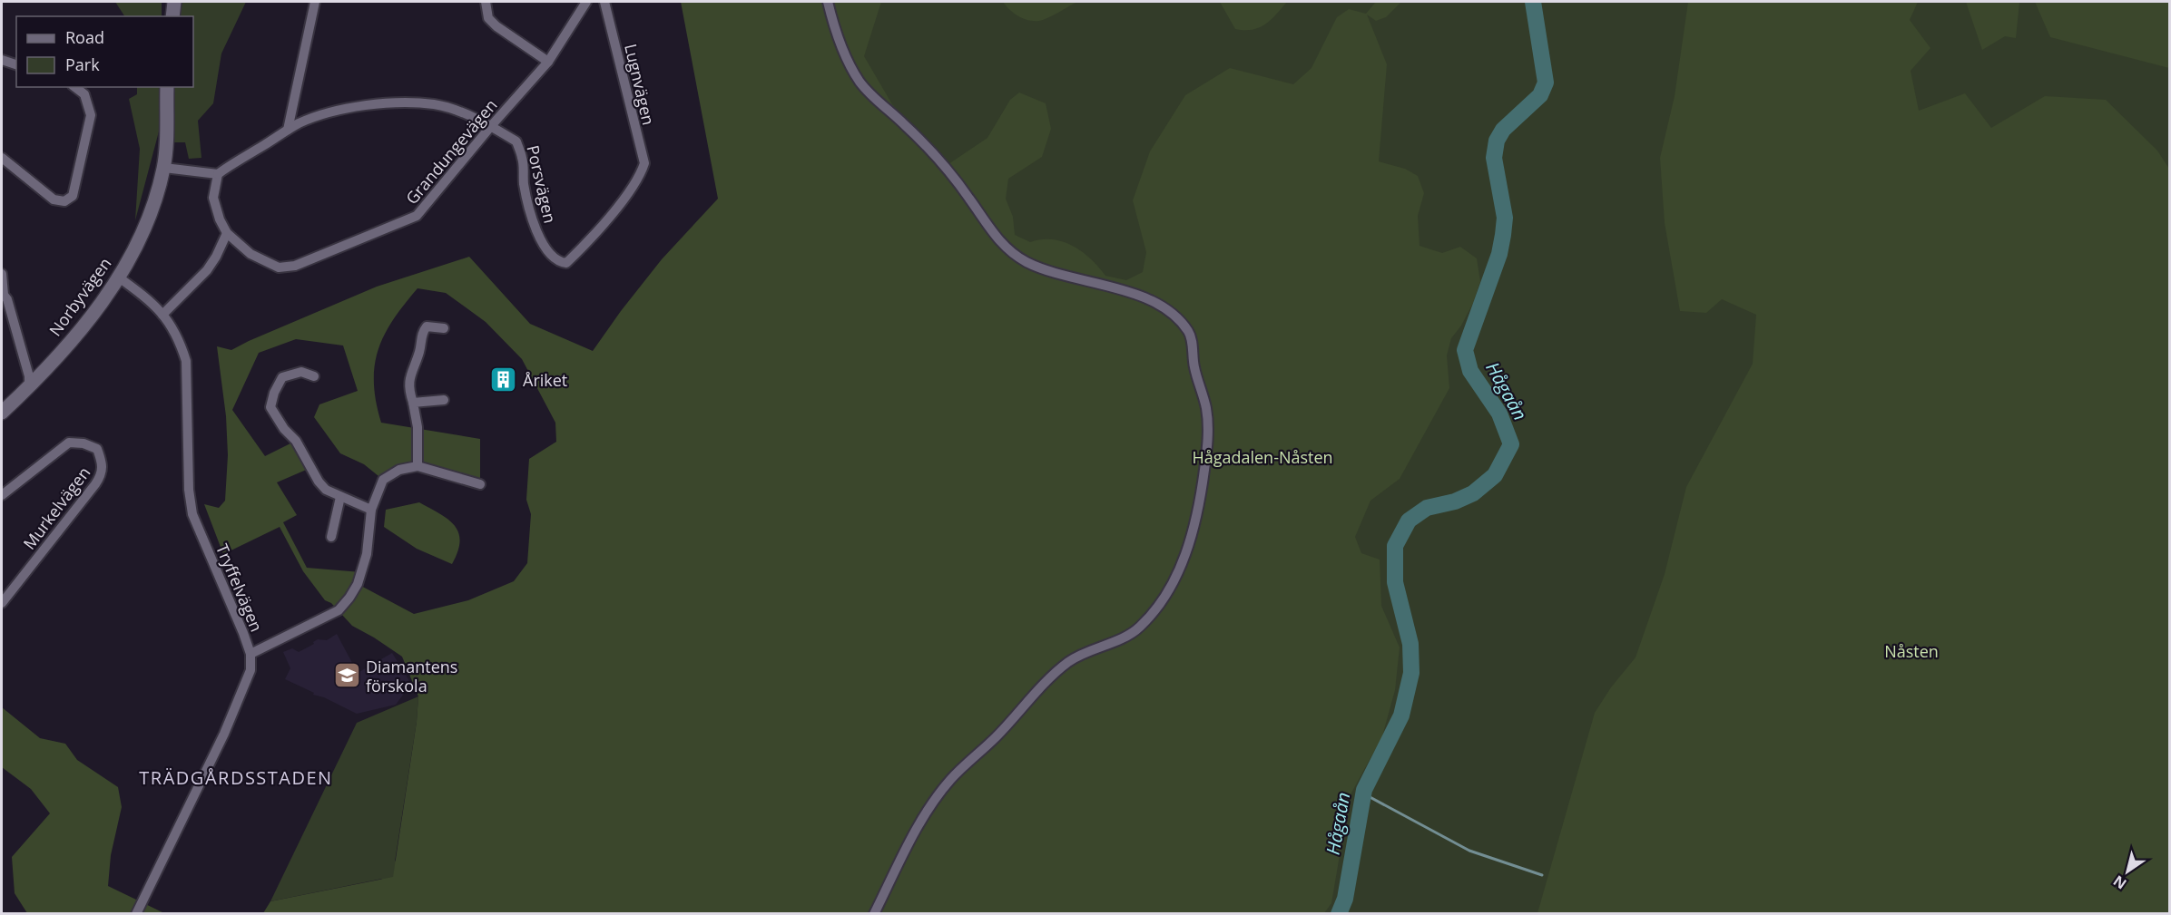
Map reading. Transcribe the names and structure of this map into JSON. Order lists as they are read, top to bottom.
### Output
{
  "streets": {
    "street": [
      "Lugnvägen",
      "Grandungevägen",
      "Porsvägen",
      "Norbyvägen",
      "Murkelvägen",
      "Tryffelvägen"
    ]
  },
  "crossings": [
    ["Lugnvägen", "Porsvägen"],
    ["Grandungevägen", "Porsvägen"],
    ["Norbyvägen", "Tryffelvägen"]
  ],
  "districts": ["TRÄDGÅRDSSTADEN"],
  "water": ["Hågaån"],
  "parks": ["Hågadalen-Nåsten", "Nåsten"],
  "places": {
    "building": ["Åriket"],
    "school or university": ["Diamantens förskola"]
  },
  "legend": ["Road", "Park"],
  "north": "bottom left"
}
